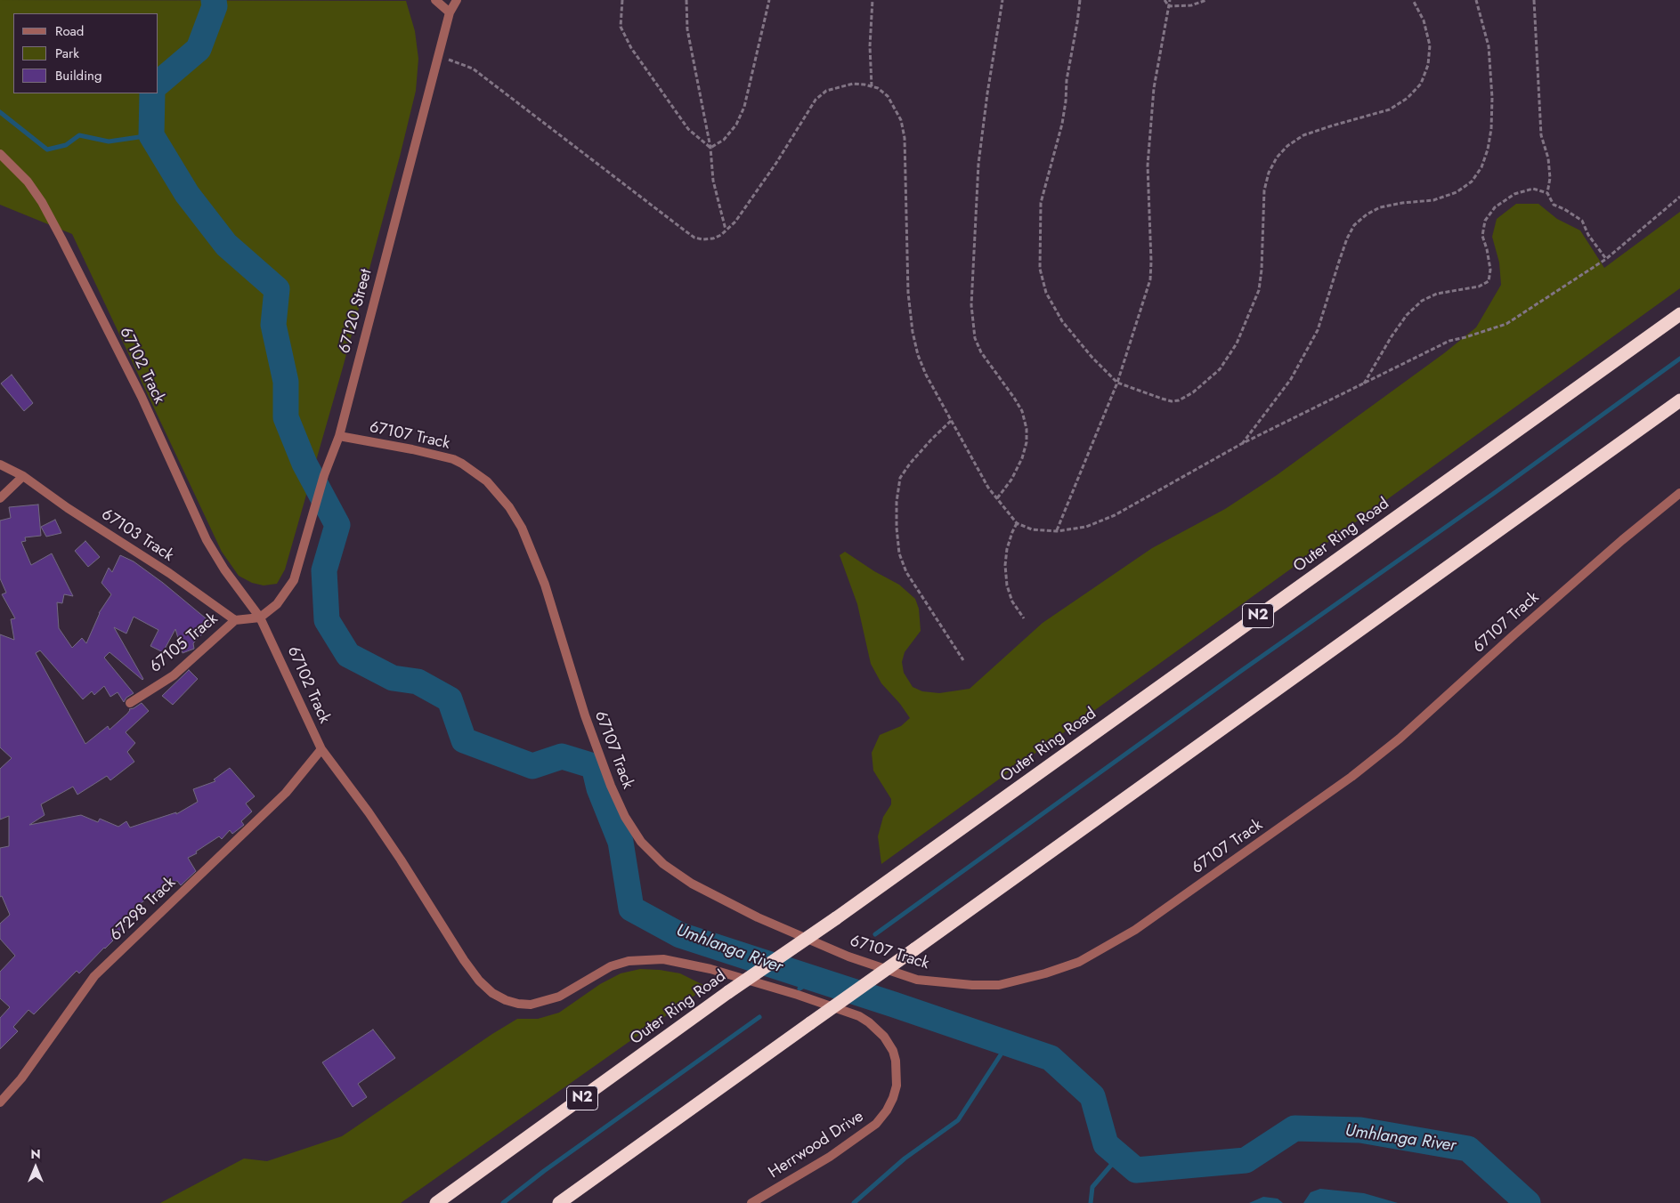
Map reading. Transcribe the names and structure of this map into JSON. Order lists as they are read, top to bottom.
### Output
{
  "streets": {
    "highway": ["Outer Ring Road", "N2"],
    "street": [
      "67120 Street",
      "67102 Track",
      "67107 Track",
      "67103 Track",
      "67105 Track",
      "67298 Track",
      "Herrwood Drive"
    ]
  },
  "crossings": [
    ["67120 Street", "67102 Track"],
    ["67120 Street", "67107 Track"],
    ["67102 Track", "67298 Track"],
    ["67102 Track", "Herrwood Drive"],
    ["67103 Track", "67105 Track"]
  ],
  "water": ["Umhlanga River"],
  "legend": ["Road", "Park", "Building"],
  "north": "top"
}
